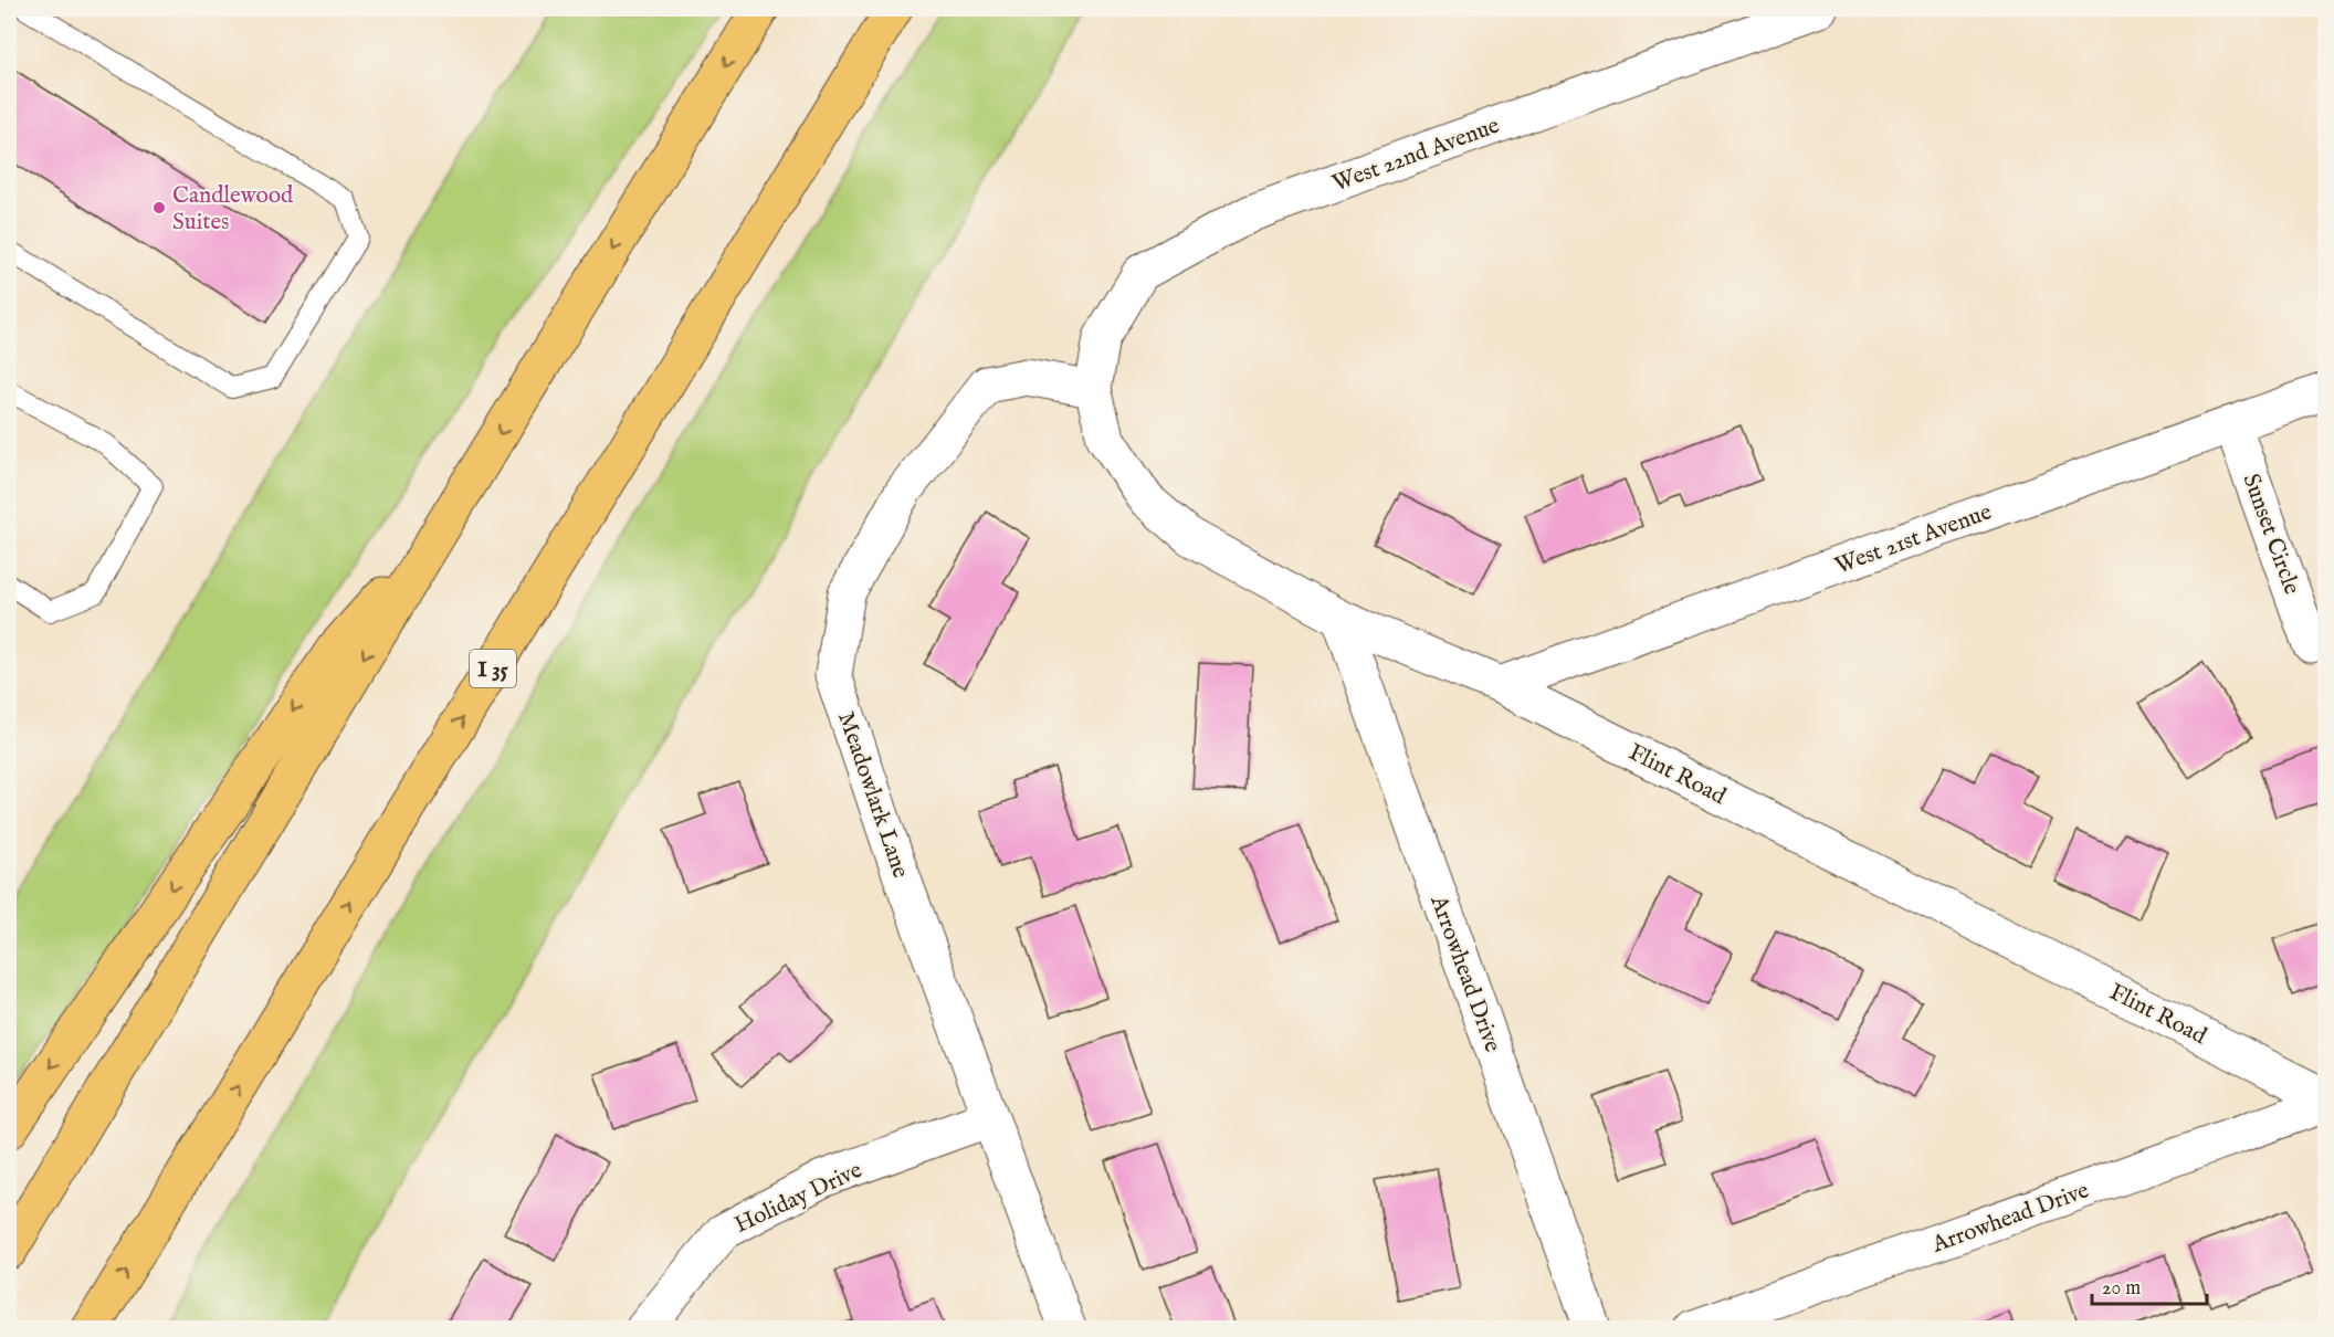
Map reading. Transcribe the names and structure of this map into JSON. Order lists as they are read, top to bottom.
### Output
{
  "streets": {
    "highway": ["I 35"],
    "street": [
      "West 22nd Avenue",
      "Sunset Circle",
      "West 21st Avenue",
      "Flint Road",
      "Meadowlark Lane",
      "Arrowhead Drive",
      "Holiday Drive"
    ]
  },
  "crossings": [
    ["West 22nd Avenue", "Flint Road"],
    ["West 22nd Avenue", "Meadowlark Lane"],
    ["Sunset Circle", "West 21st Avenue"],
    ["West 21st Avenue", "Flint Road"],
    ["Flint Road", "Meadowlark Lane"],
    ["Flint Road", "Arrowhead Drive"],
    ["Meadowlark Lane", "Holiday Drive"]
  ],
  "places": ["Candlewood Suites"],
  "scale_bar": "20 m"
}
